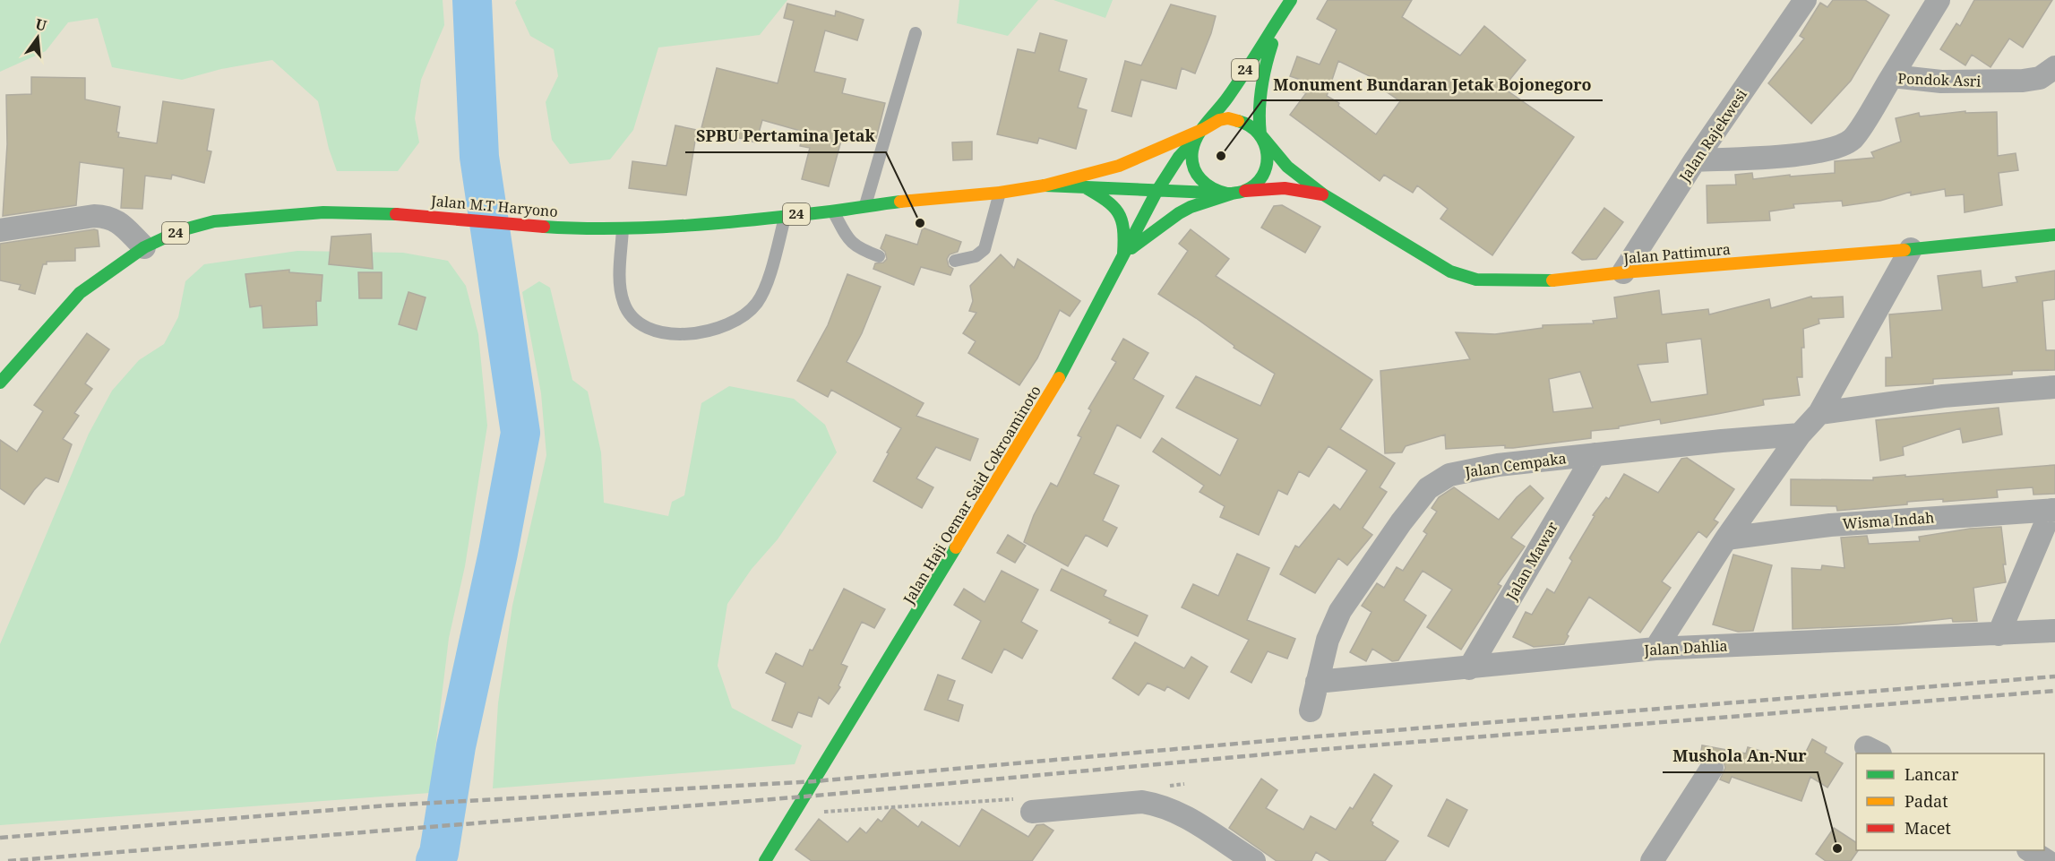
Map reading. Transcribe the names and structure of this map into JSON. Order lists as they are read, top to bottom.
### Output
{
  "streets": {
    "main road": [
      "24",
      "Jalan M.T Haryono",
      "Jalan Pattimura",
      "Jalan Haji Oemar Said Cokroaminoto"
    ],
    "street": [
      "Pondok Asri",
      "Jalan Rajekwesi",
      "Jalan Cempaka",
      "Wisma Indah",
      "Jalan Mawar",
      "Jalan Dahlia"
    ]
  },
  "crossings": [
    ["24", "Jalan M.T Haryono"],
    ["24", "Jalan Pattimura"],
    ["24", "Jalan Haji Oemar Said Cokroaminoto"],
    ["Pondok Asri", "Jalan Rajekwesi"],
    ["Jalan Rajekwesi", "Jalan Pattimura"],
    ["Jalan Pattimura", "Jalan Haji Oemar Said Cokroaminoto"],
    ["Jalan Cempaka", "Jalan Mawar"],
    ["Jalan Cempaka", "Jalan Dahlia"],
    ["Wisma Indah", "Jalan Dahlia"],
    ["Jalan Mawar", "Jalan Dahlia"]
  ],
  "places": ["Monument Bundaran Jetak Bojonegoro", "SPBU Pertamina Jetak", "Mushola An-Nur"],
  "legend": ["Lancar", "Padat", "Macet"],
  "north": "top"
}
